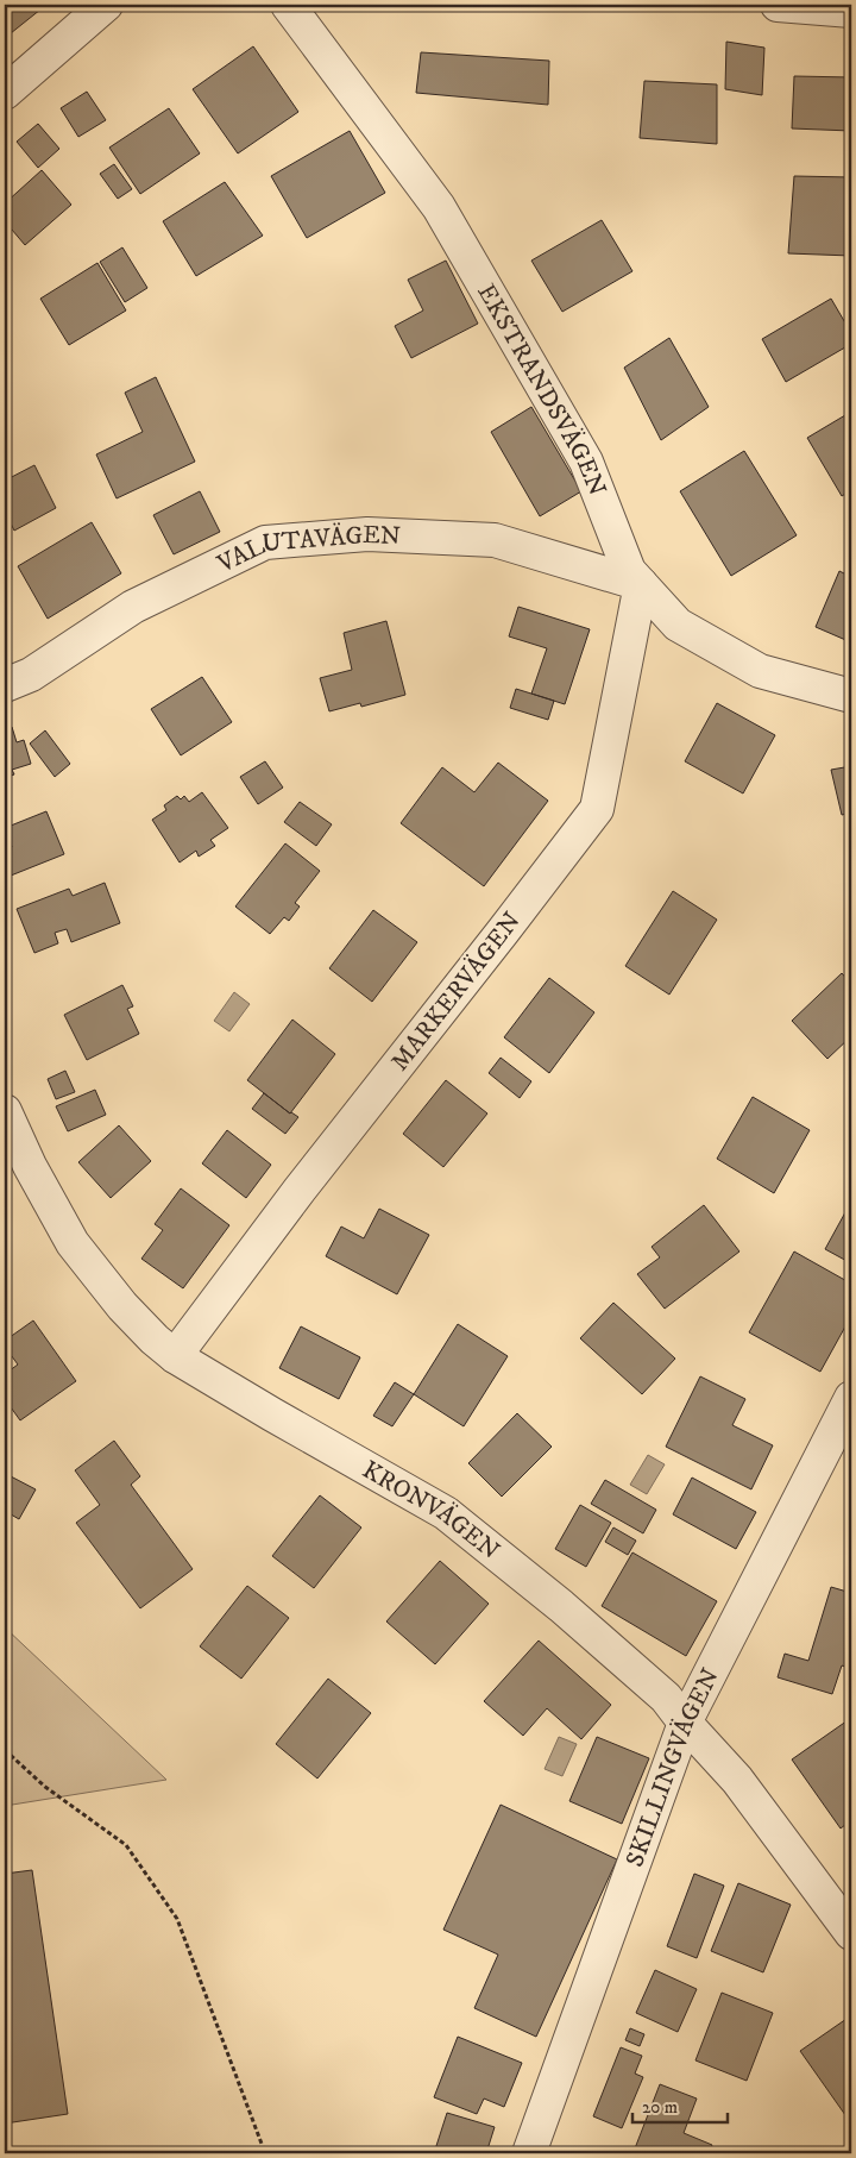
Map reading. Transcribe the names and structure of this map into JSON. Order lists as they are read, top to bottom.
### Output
{
  "streets": {
    "street": [
      "EKSTRANDSVÄGEN",
      "VALUTAVÄGEN",
      "MARKERVÄGEN",
      "KRONVÄGEN",
      "SKILLINGVÄGEN"
    ]
  },
  "crossings": [
    ["EKSTRANDSVÄGEN", "VALUTAVÄGEN"],
    ["EKSTRANDSVÄGEN", "MARKERVÄGEN"],
    ["VALUTAVÄGEN", "MARKERVÄGEN"],
    ["MARKERVÄGEN", "KRONVÄGEN"],
    ["KRONVÄGEN", "SKILLINGVÄGEN"]
  ],
  "scale_bar": "20 m"
}
